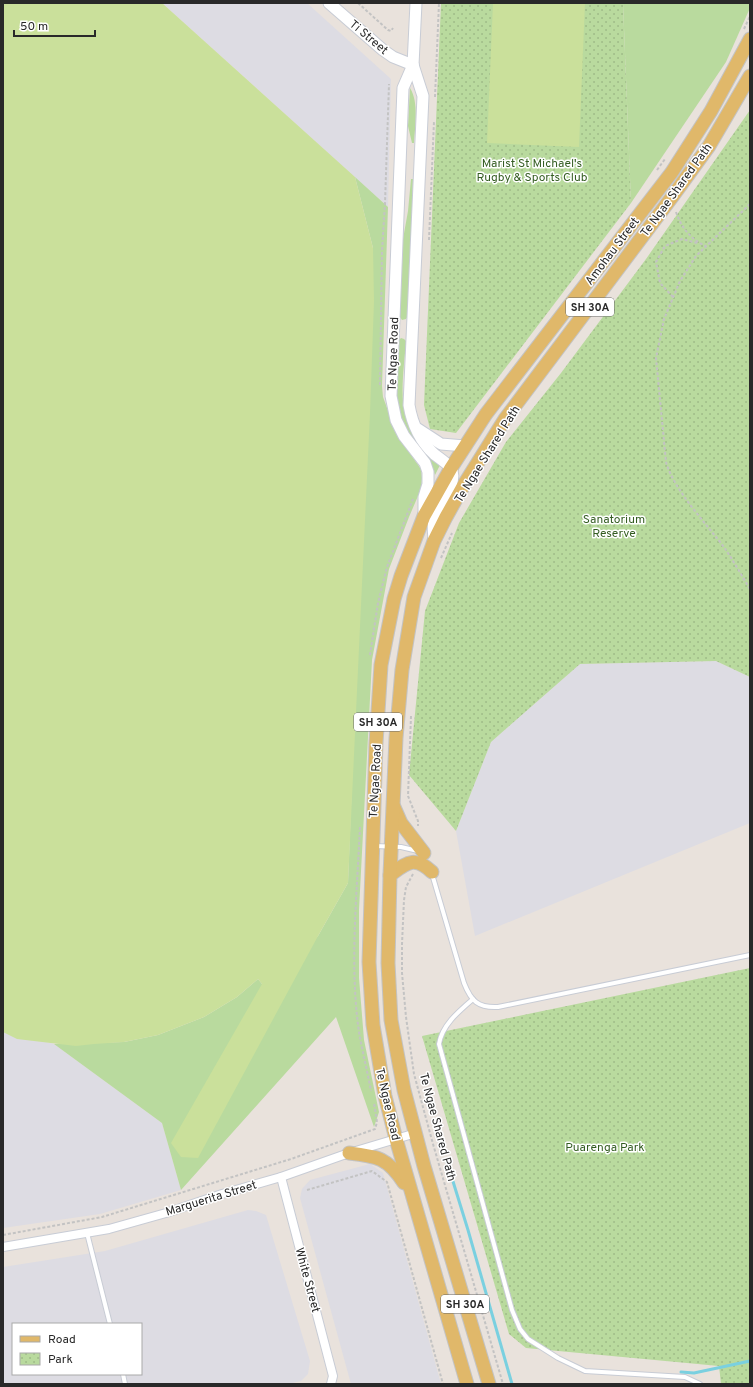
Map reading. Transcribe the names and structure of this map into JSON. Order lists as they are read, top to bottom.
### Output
{
  "streets": {
    "main road": ["Amohau Street", "SH 30A", "Te Ngae Road"],
    "street": ["Ti Street", "Marguerita Street", "White Street"],
    "path": ["Te Ngae Shared Path"]
  },
  "crossings": [
    ["Ti Street", "Te Ngae Road"],
    ["Amohau Street", "Te Ngae Road"],
    ["Te Ngae Road", "Marguerita Street"],
    ["Marguerita Street", "White Street"]
  ],
  "parks": ["Marist St Michael's Rugby & Sports Club", "Sanatorium Reserve", "Puarenga Park"],
  "legend": ["Road", "Park"],
  "scale_bar": "50 m"
}
